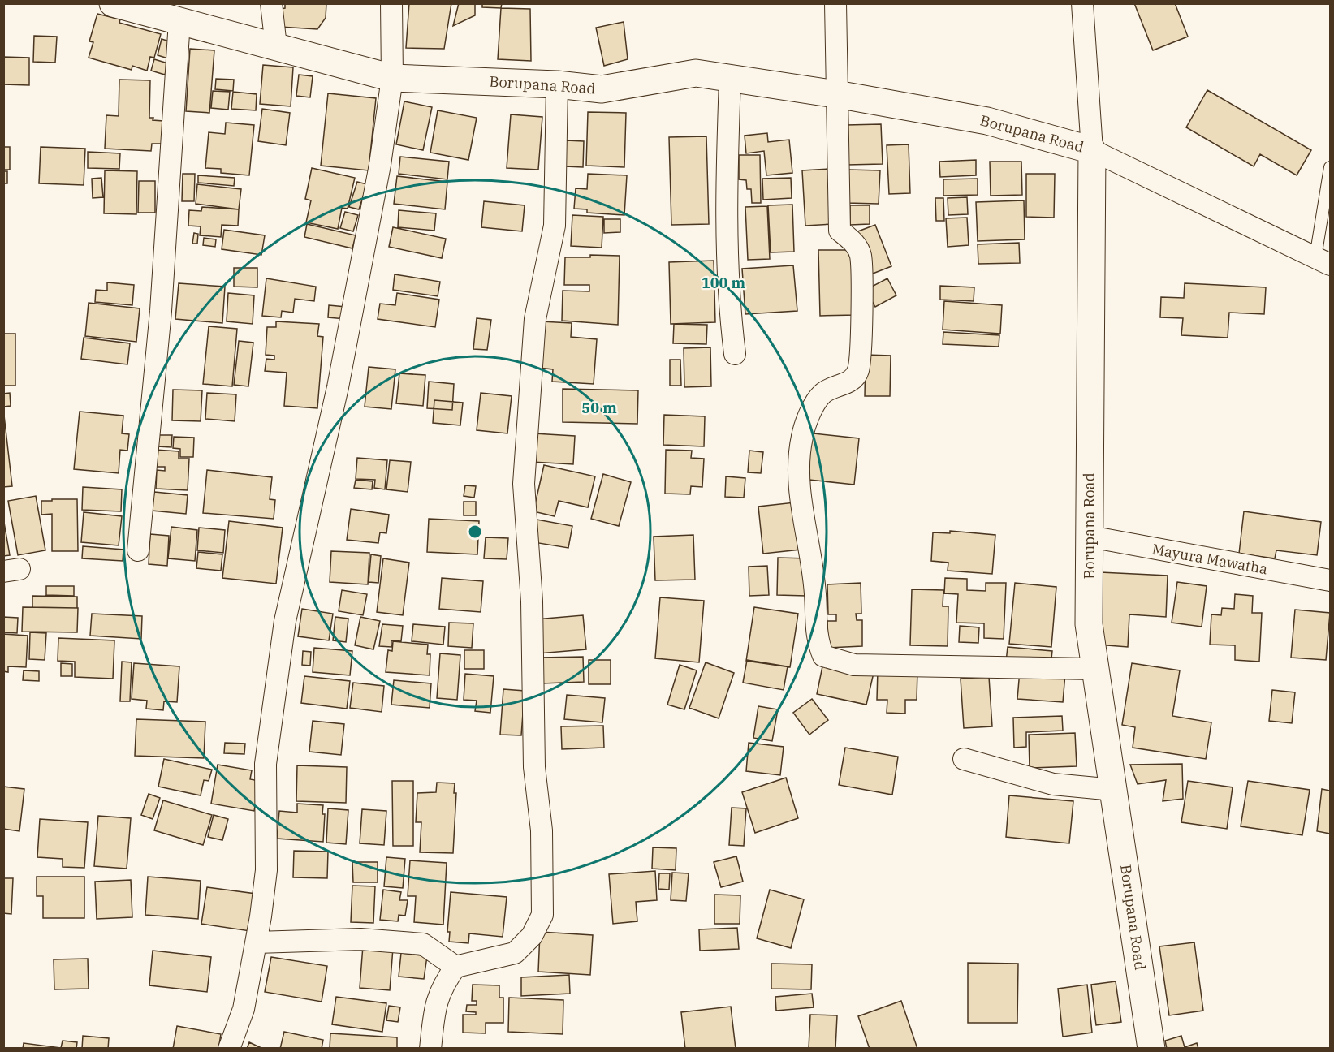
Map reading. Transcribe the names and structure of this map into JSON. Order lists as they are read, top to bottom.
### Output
{
  "streets": {
    "main road": ["Borupana Road"],
    "street": ["Mayura Mawatha"]
  },
  "crossings": [
    ["Borupana Road", "Mayura Mawatha"]
  ],
  "rings": ["100 m", "50 m"]
}
